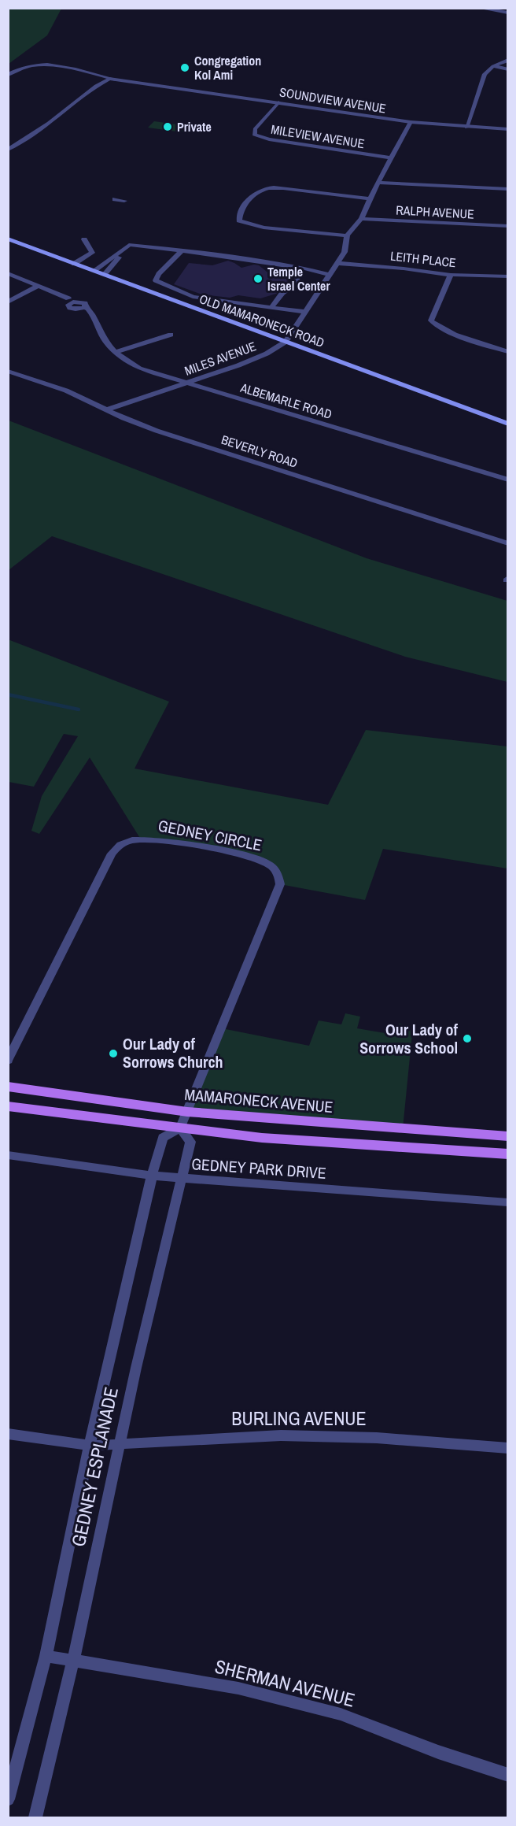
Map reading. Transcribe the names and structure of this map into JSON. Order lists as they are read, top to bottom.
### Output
{
  "streets": {
    "main road": ["OLD MAMARONECK ROAD", "MAMARONECK AVENUE"],
    "street": [
      "SOUNDVIEW AVENUE",
      "MILEVIEW AVENUE",
      "RALPH AVENUE",
      "LEITH PLACE",
      "MILES AVENUE",
      "ALBEMARLE ROAD",
      "BEVERLY ROAD",
      "GEDNEY CIRCLE",
      "GEDNEY PARK DRIVE",
      "BURLING AVENUE",
      "GEDNEY ESPLANADE",
      "SHERMAN AVENUE"
    ]
  },
  "crossings": [
    ["SOUNDVIEW AVENUE", "MILEVIEW AVENUE"],
    ["SOUNDVIEW AVENUE", "MILES AVENUE"],
    ["MILEVIEW AVENUE", "MILES AVENUE"],
    ["RALPH AVENUE", "MILES AVENUE"],
    ["LEITH PLACE", "MILES AVENUE"],
    ["OLD MAMARONECK ROAD", "MILES AVENUE"],
    ["MILES AVENUE", "ALBEMARLE ROAD"],
    ["MILES AVENUE", "BEVERLY ROAD"],
    ["GEDNEY CIRCLE", "MAMARONECK AVENUE"],
    ["GEDNEY CIRCLE", "GEDNEY ESPLANADE"],
    ["MAMARONECK AVENUE", "GEDNEY ESPLANADE"],
    ["GEDNEY PARK DRIVE", "GEDNEY ESPLANADE"],
    ["BURLING AVENUE", "GEDNEY ESPLANADE"],
    ["GEDNEY ESPLANADE", "SHERMAN AVENUE"]
  ],
  "places": [
    "Congregation Kol Ami",
    "Private",
    "Temple Israel Center",
    "Our Lady of Sorrows School",
    "Our Lady of Sorrows Church"
  ]
}
